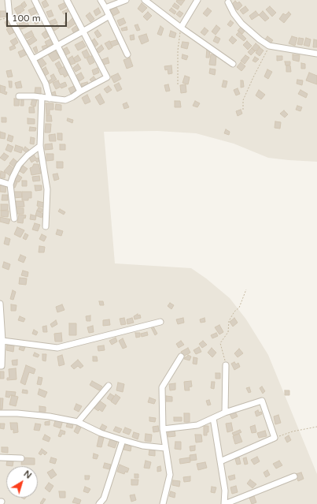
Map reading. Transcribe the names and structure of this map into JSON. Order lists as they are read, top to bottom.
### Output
{
  "scale_bar": "100 m",
  "north": "top right"
}
